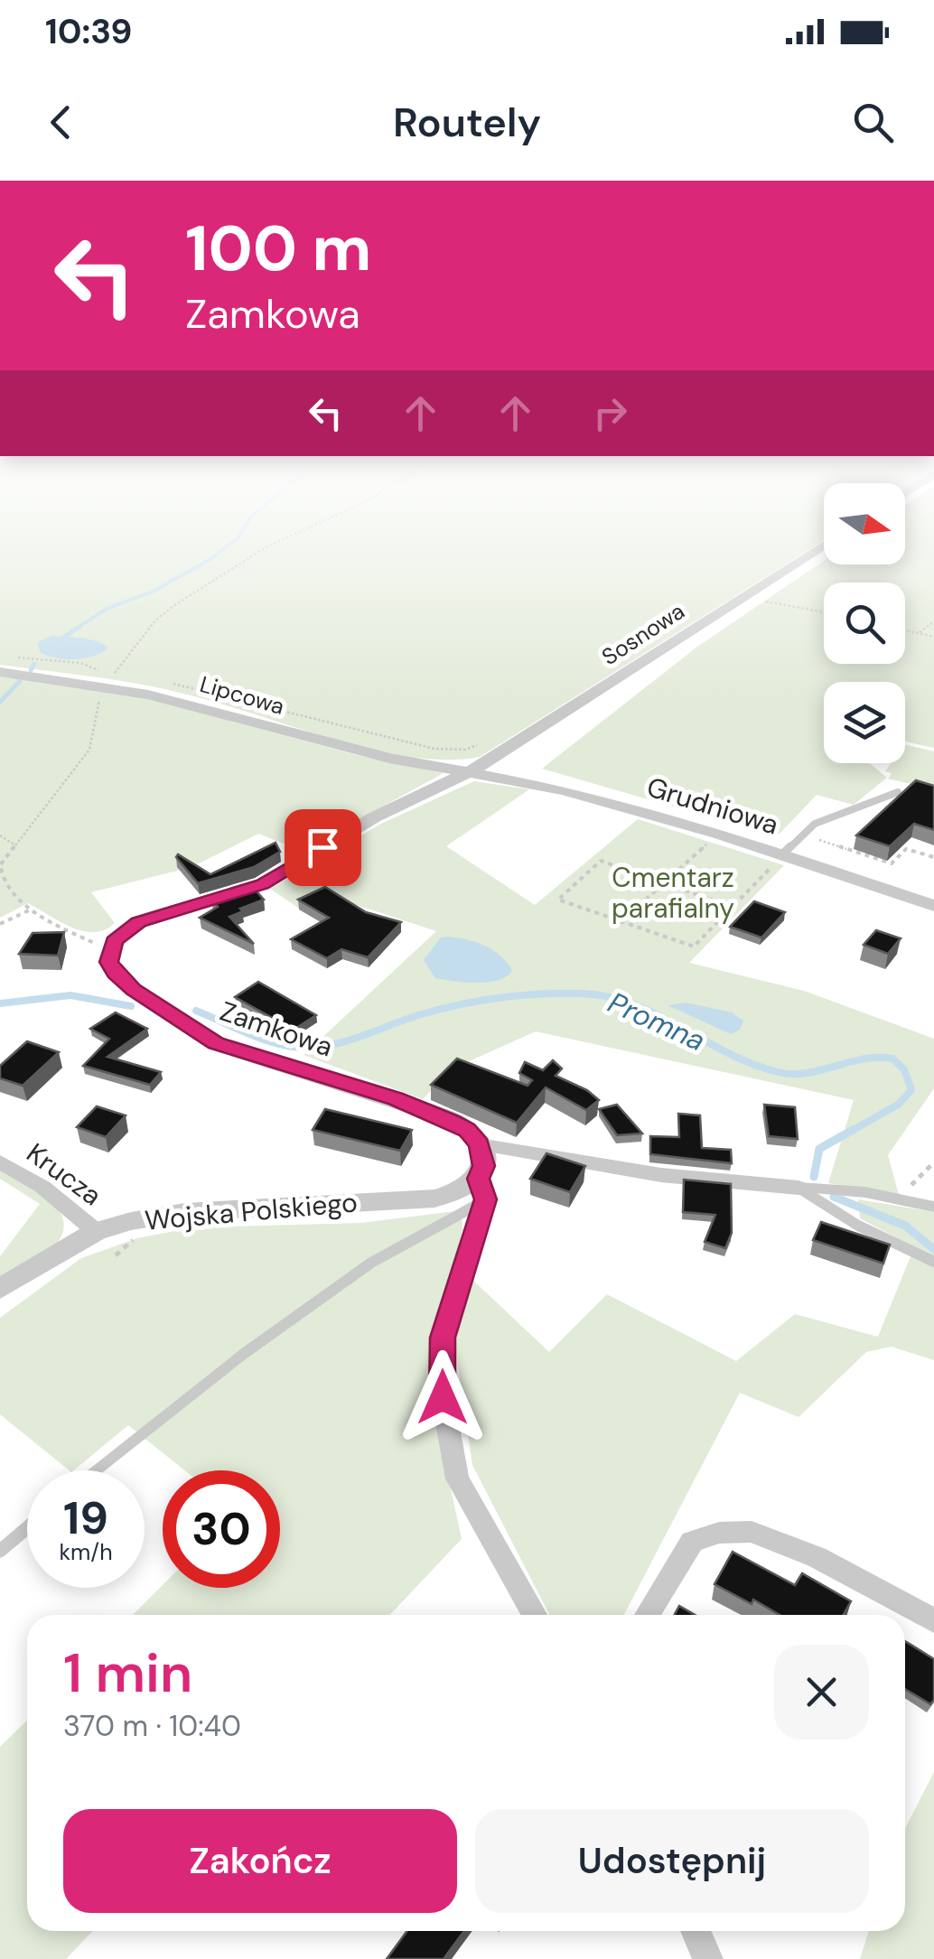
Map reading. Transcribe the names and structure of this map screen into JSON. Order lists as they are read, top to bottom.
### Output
{
  "streets": {
    "street": [
      "Sosnowa",
      "Lipcowa",
      "Grudniowa",
      "Zamkowa",
      "Krucza",
      "Wojska Polskiego"
    ]
  },
  "crossings": [
    ["Sosnowa", "Lipcowa"],
    ["Sosnowa", "Grudniowa"],
    ["Lipcowa", "Grudniowa"],
    ["Krucza", "Wojska Polskiego"]
  ],
  "water": ["Promna"],
  "parks": ["Cmentarz parafialny"],
  "north": "right",
  "page": {
    "status": "10:39",
    "header": "Routely",
    "turn": ["100 m", "Zamkowa"],
    "speed": "19 km/h",
    "limit": "30",
    "heading": ["1 min", "370 m · 10:40"],
    "buttons": ["Zakończ", "Udostępnij"]
  }
}
